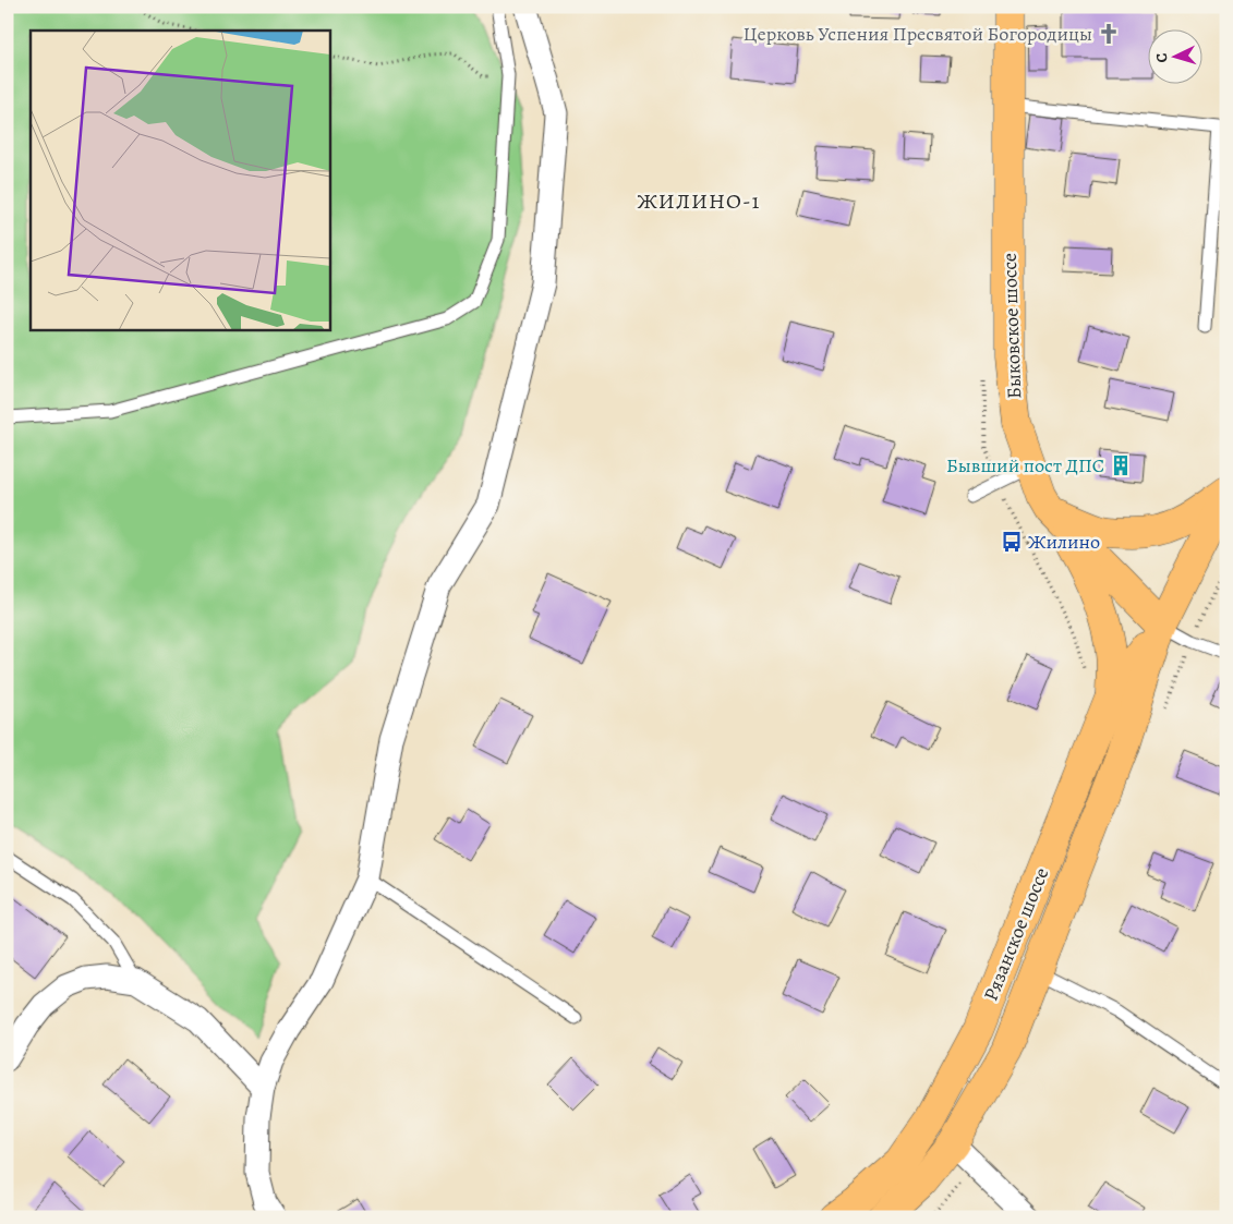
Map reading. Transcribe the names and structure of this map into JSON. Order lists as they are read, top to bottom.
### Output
{
  "streets": {
    "main road": ["Быковское шоссе", "Рязанское шоссе"]
  },
  "crossings": [
    ["Быковское шоссе", "Рязанское шоссе"]
  ],
  "districts": ["ЖИЛИНО-1"],
  "places": {
    "church": ["Церковь Успения Пресвятой Богородицы"],
    "building": ["Бывший пост ДПС"],
    "bus stop": ["Жилино"]
  },
  "north": "left"
}
